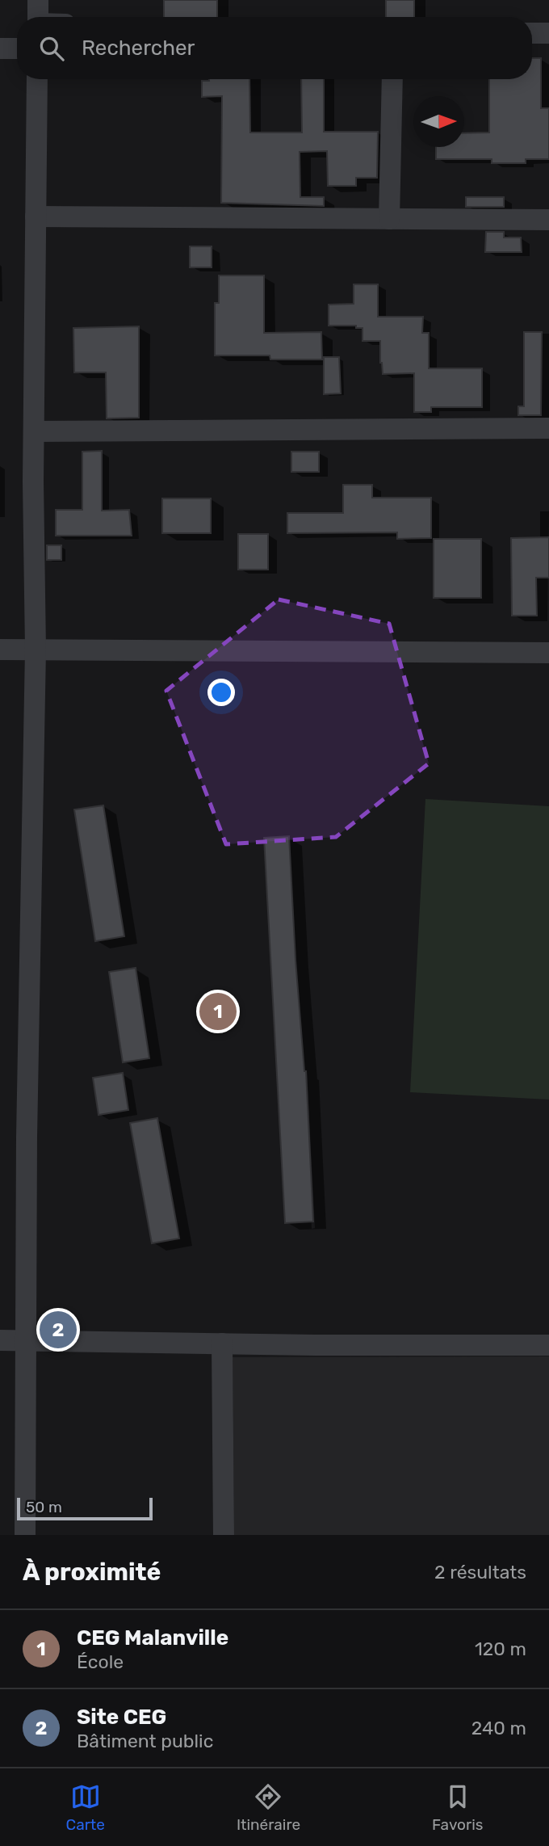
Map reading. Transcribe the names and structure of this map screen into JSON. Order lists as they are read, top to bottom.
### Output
{
  "scale_bar": "50 m",
  "north": "right",
  "page": {
    "search": "Rechercher",
    "pins": ["1", "2"],
    "scale": "50 m",
    "heading": ["À proximité", "2 résultats"],
    "list": [
      {
        "mark": "1",
        "name": "CEG Malanville",
        "note": "École",
        "value": "120 m"
      },
      {
        "mark": "2",
        "name": "Site CEG",
        "note": "Bâtiment public",
        "value": "240 m"
      }
    ],
    "nav": ["Carte", "Itinéraire", "Favoris"]
  }
}
